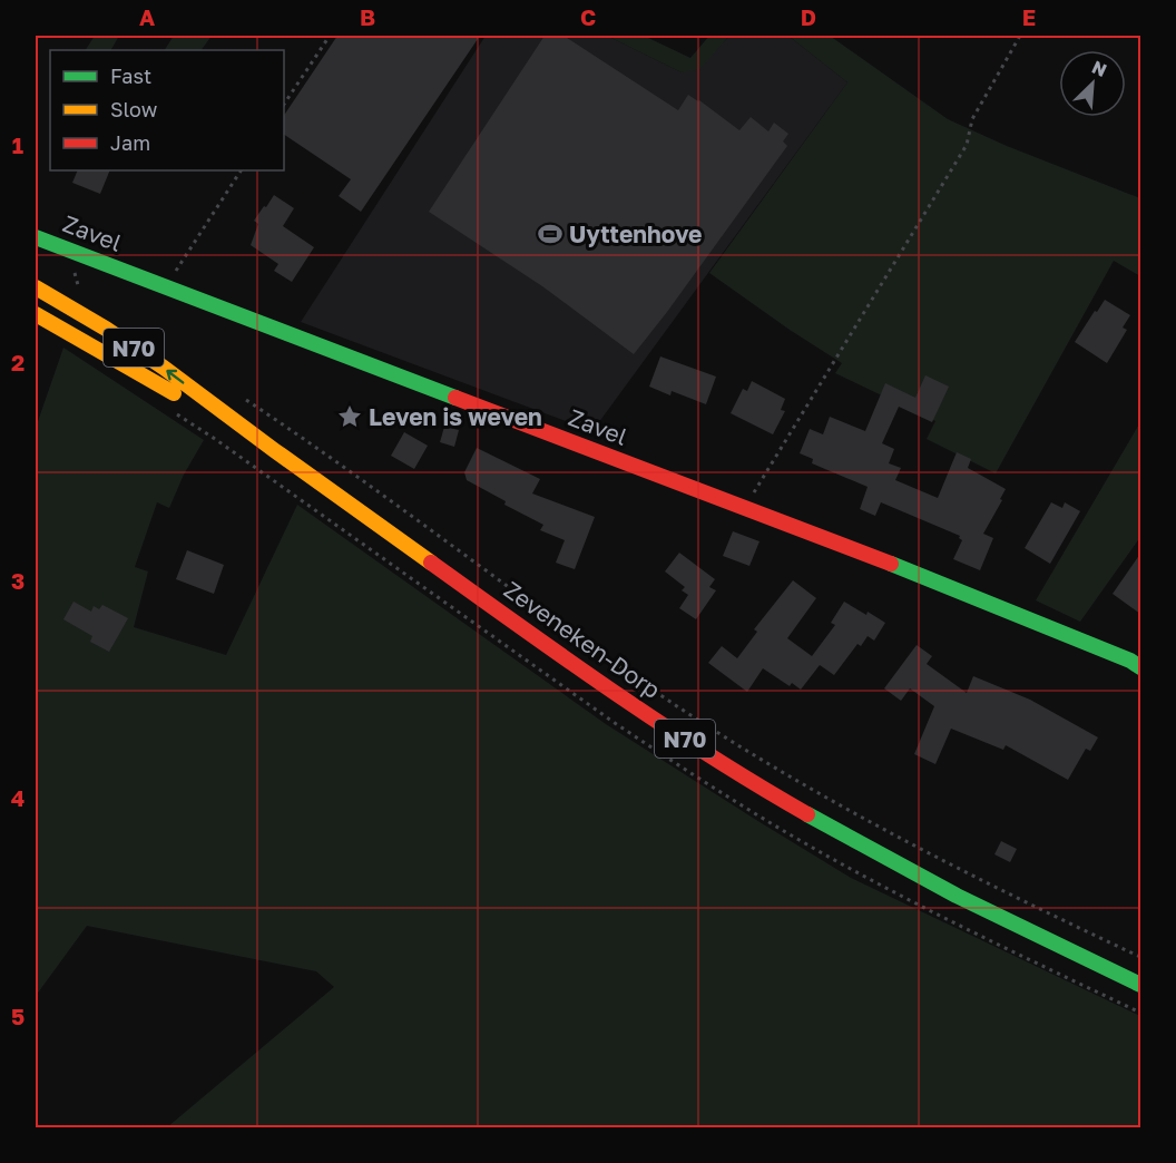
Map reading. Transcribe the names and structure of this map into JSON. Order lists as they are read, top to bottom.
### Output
{
  "streets": {
    "main road": ["Zavel", "N70", "Zeveneken-Dorp"]
  },
  "places": {
    "sports": ["Uyttenhove"],
    "place": ["Leven is weven"]
  },
  "legend": ["Fast", "Slow", "Jam"],
  "north": "top right",
  "grid": {
    "columns": [
      "A",
      "B",
      "C",
      "D",
      "E"
    ],
    "rows": [
      "1",
      "2",
      "3",
      "4",
      "5"
    ]
  }
}
